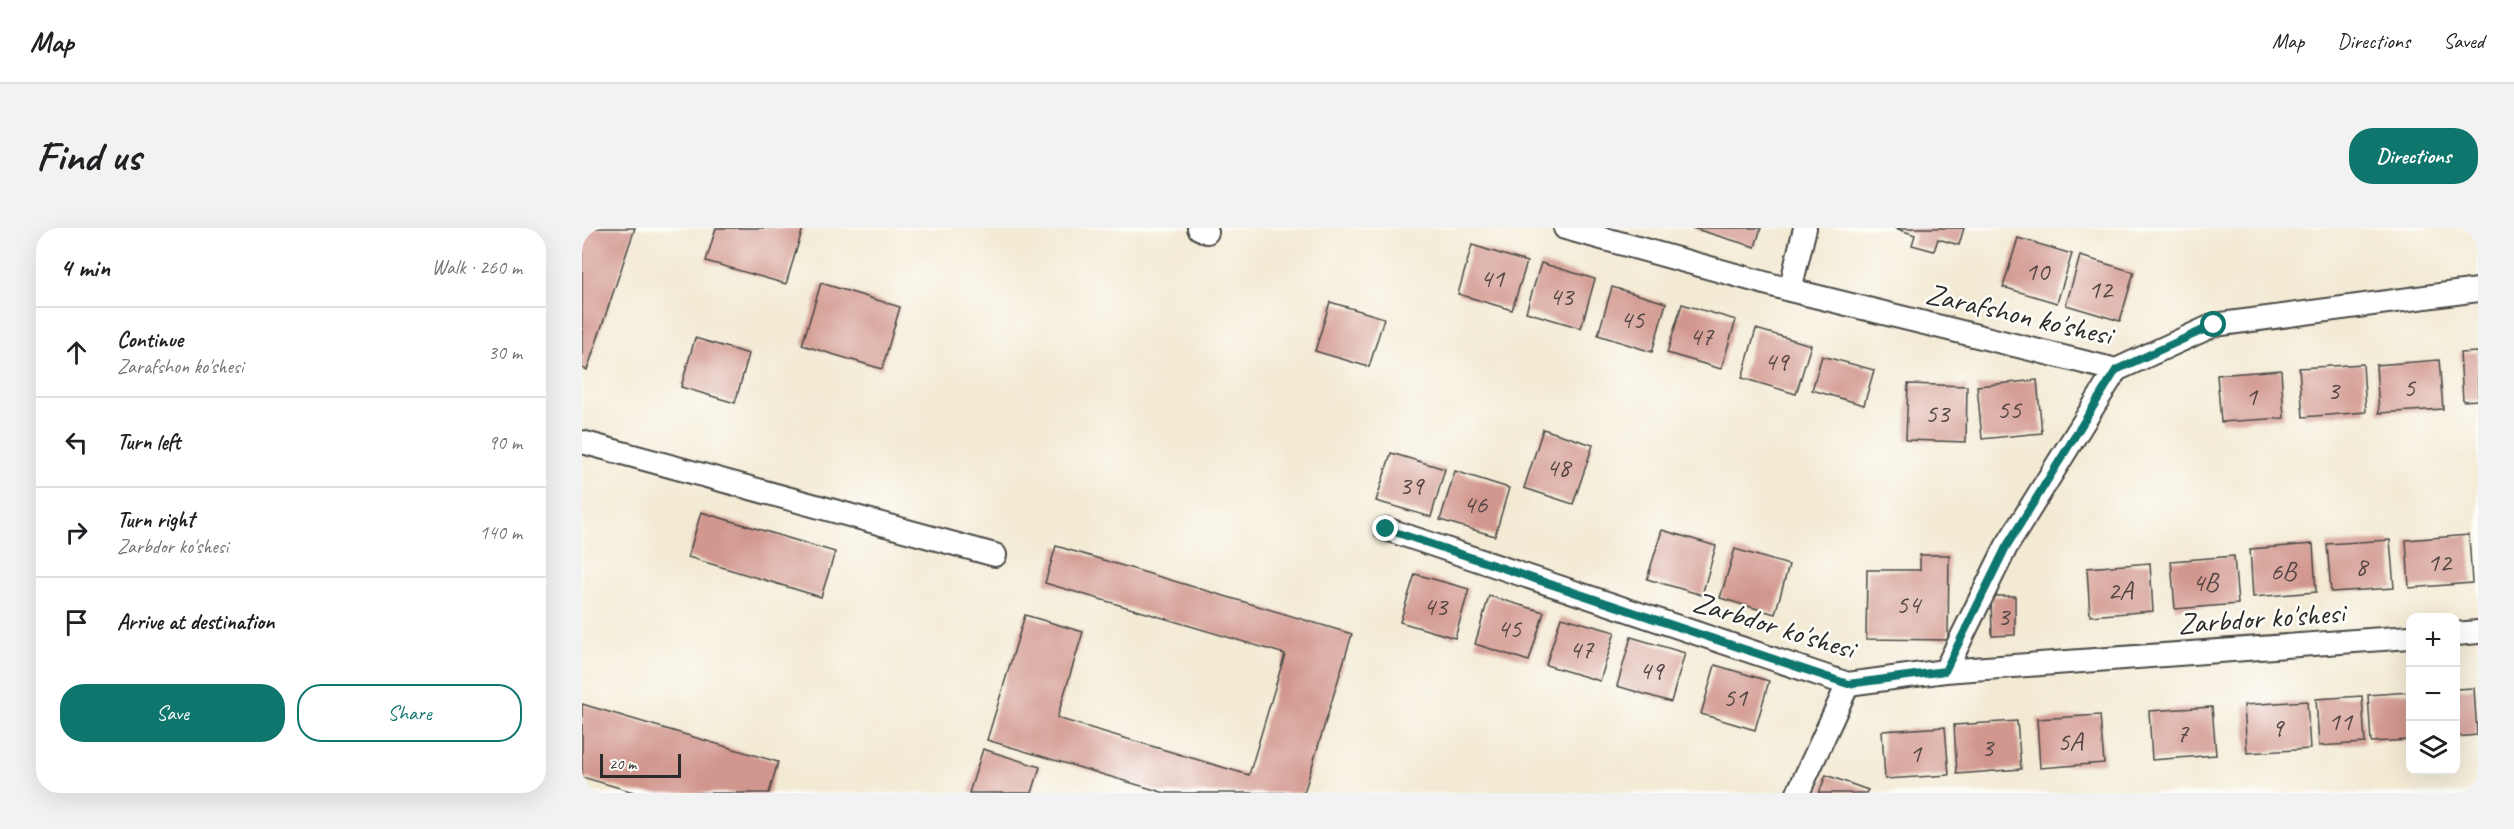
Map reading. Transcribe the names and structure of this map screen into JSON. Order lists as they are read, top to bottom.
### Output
{
  "streets": {
    "street": ["Zarafshon ko'shesi", "Zarbdor ko'shesi"]
  },
  "house_numbers": [
    "10",
    "41",
    "12",
    "43",
    "45",
    "47",
    "49",
    "5",
    "3",
    "1",
    "55",
    "53",
    "48",
    "39",
    "46",
    "12",
    "8",
    "6B",
    "4B",
    "2A",
    "54",
    "43",
    "3",
    "45",
    "47",
    "49",
    "51",
    "11",
    "9",
    "7",
    "5A",
    "3",
    "1"
  ],
  "scale_bar": "20 m",
  "page": {
    "header": "Map",
    "nav": ["Map", "Directions", "Saved"],
    "buttons": [
      "Directions",
      ["Save", "Share"]
    ],
    "title": "Find us",
    "heading": ["4 min", "Walk · 260 m"],
    "list": [
      ["Continue", "Zarafshon ko'shesi", "30 m"],
      ["Turn left", "90 m"],
      ["Turn right", "Zarbdor ko'shesi", "140 m"],
      "Arrive at destination"
    ],
    "map_buttons": ["+", "−"],
    "scale": "20 m"
  }
}
